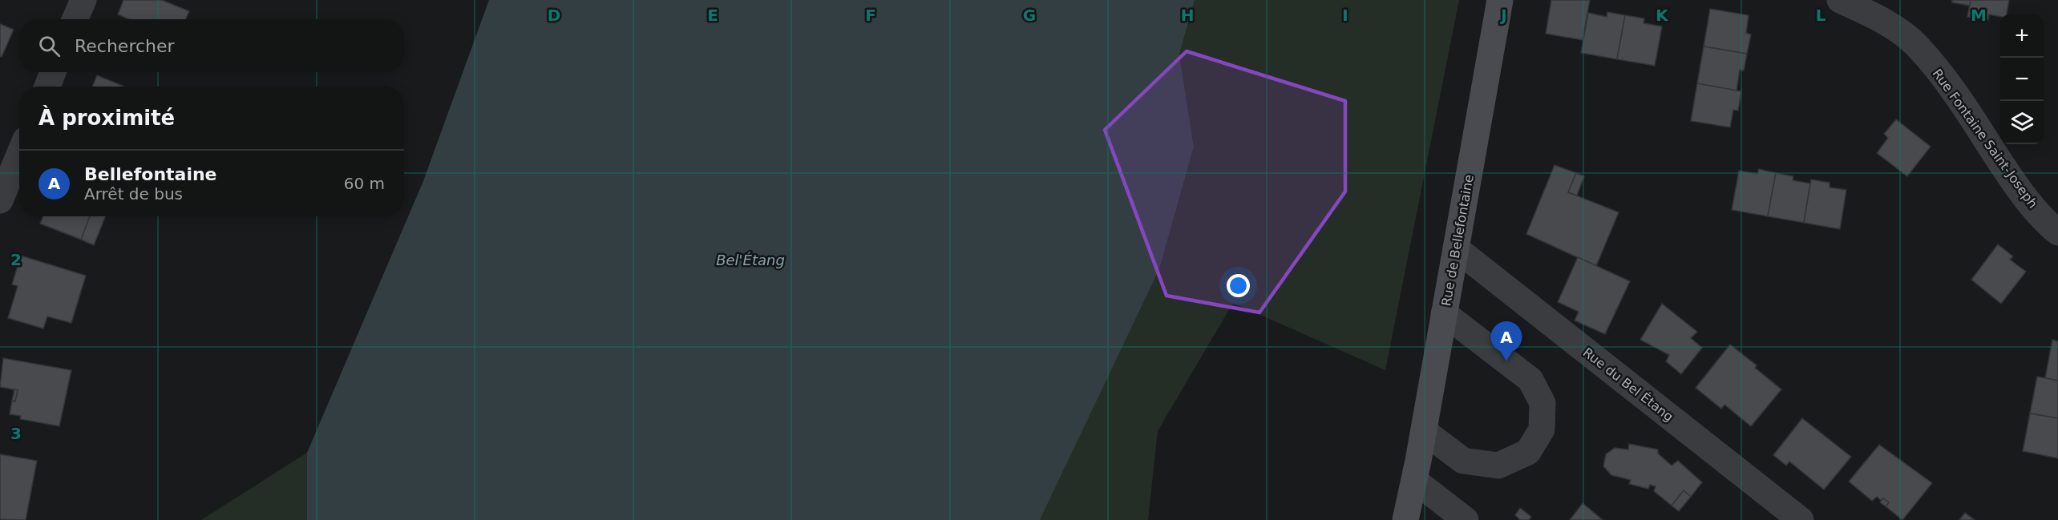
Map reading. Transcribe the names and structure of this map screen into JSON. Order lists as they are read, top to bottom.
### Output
{
  "streets": {
    "street": ["Rue Fontaine Saint-Joseph", "Rue de Bellefontaine", "Rue du Bel Étang"]
  },
  "crossings": [
    ["Rue de Bellefontaine", "Rue du Bel Étang"]
  ],
  "water": ["Bel'Étang"],
  "page": {
    "map_buttons": ["+", "−"],
    "search": "Rechercher",
    "heading": "À proximité",
    "list": [
      {
        "mark": "A",
        "name": "Bellefontaine",
        "note": "Arrêt de bus",
        "value": "60 m"
      }
    ],
    "pins": "A"
  },
  "grid": {
    "columns": [
      "D",
      "E",
      "F",
      "G",
      "H",
      "I",
      "J",
      "K",
      "L",
      "M"
    ],
    "rows": ["2", "3"]
  }
}
